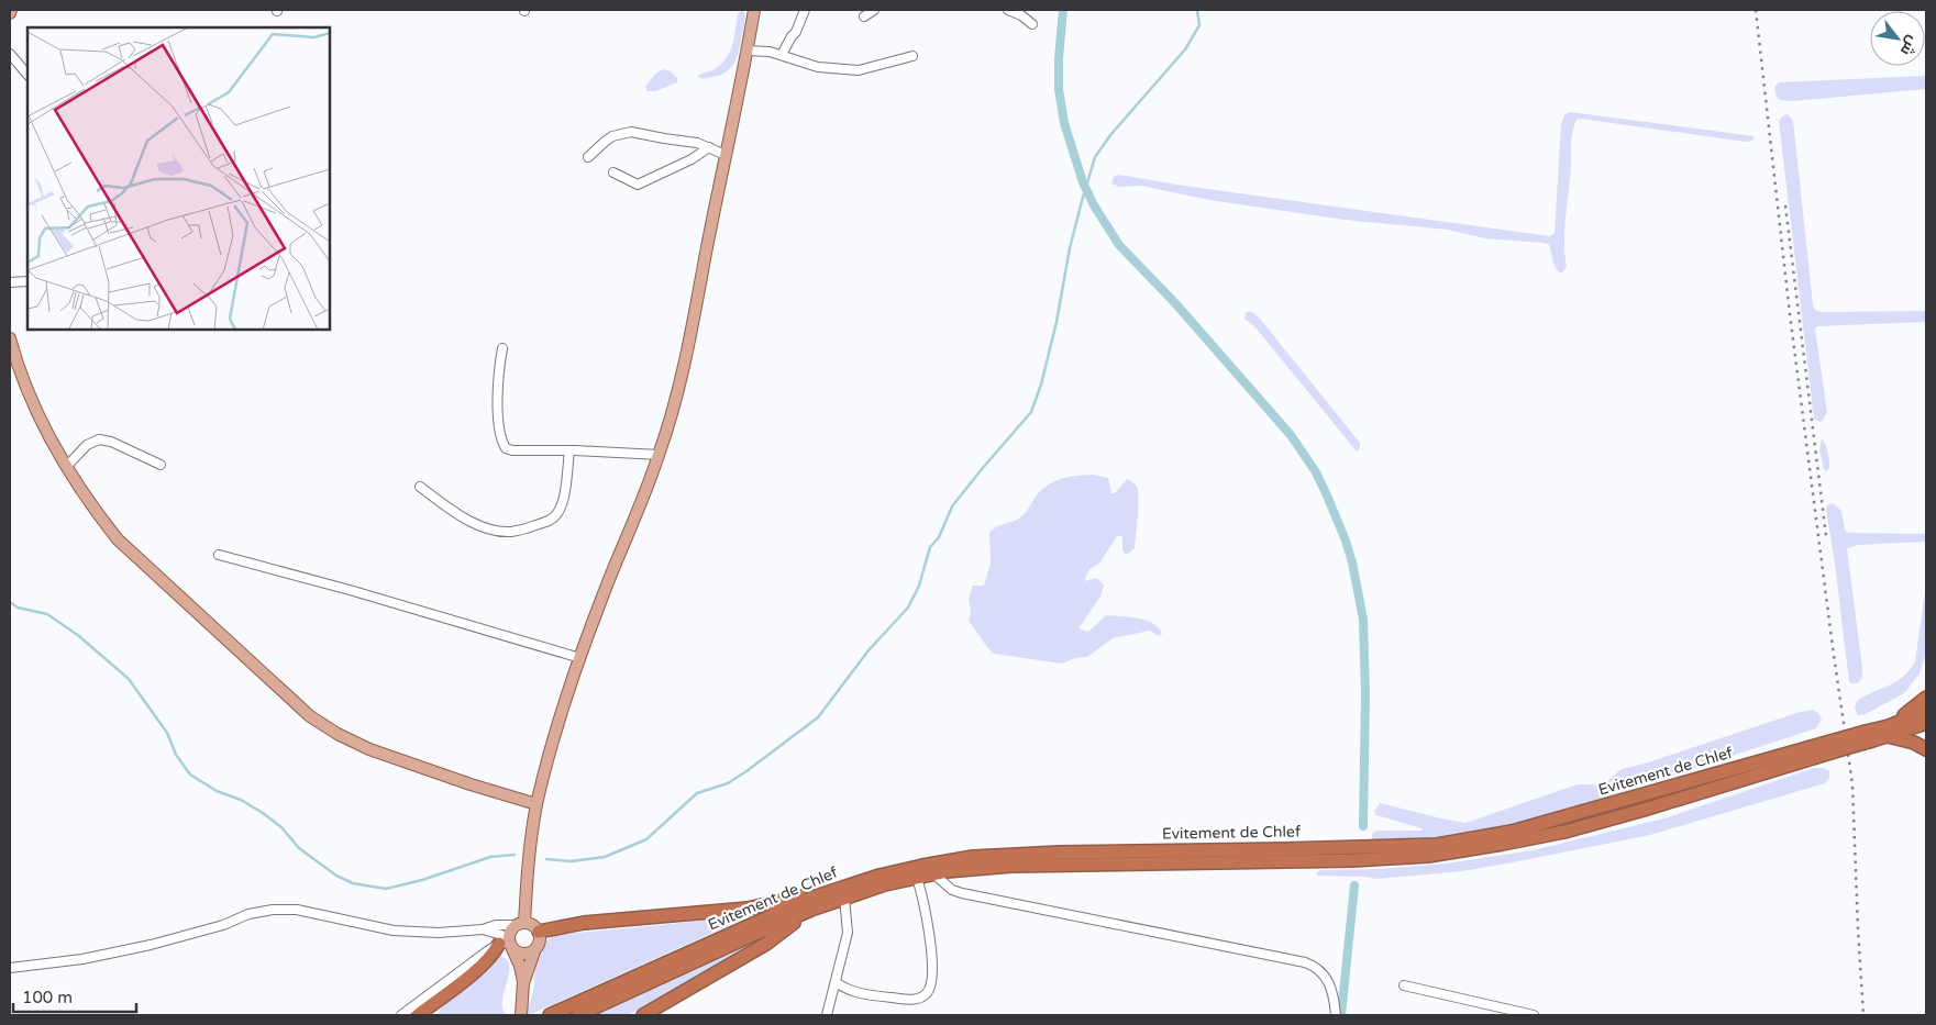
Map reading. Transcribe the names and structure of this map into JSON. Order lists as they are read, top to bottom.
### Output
{
  "streets": {
    "highway": ["Evitement de Chlef"]
  },
  "scale_bar": "100 m",
  "north": "bottom right"
}
